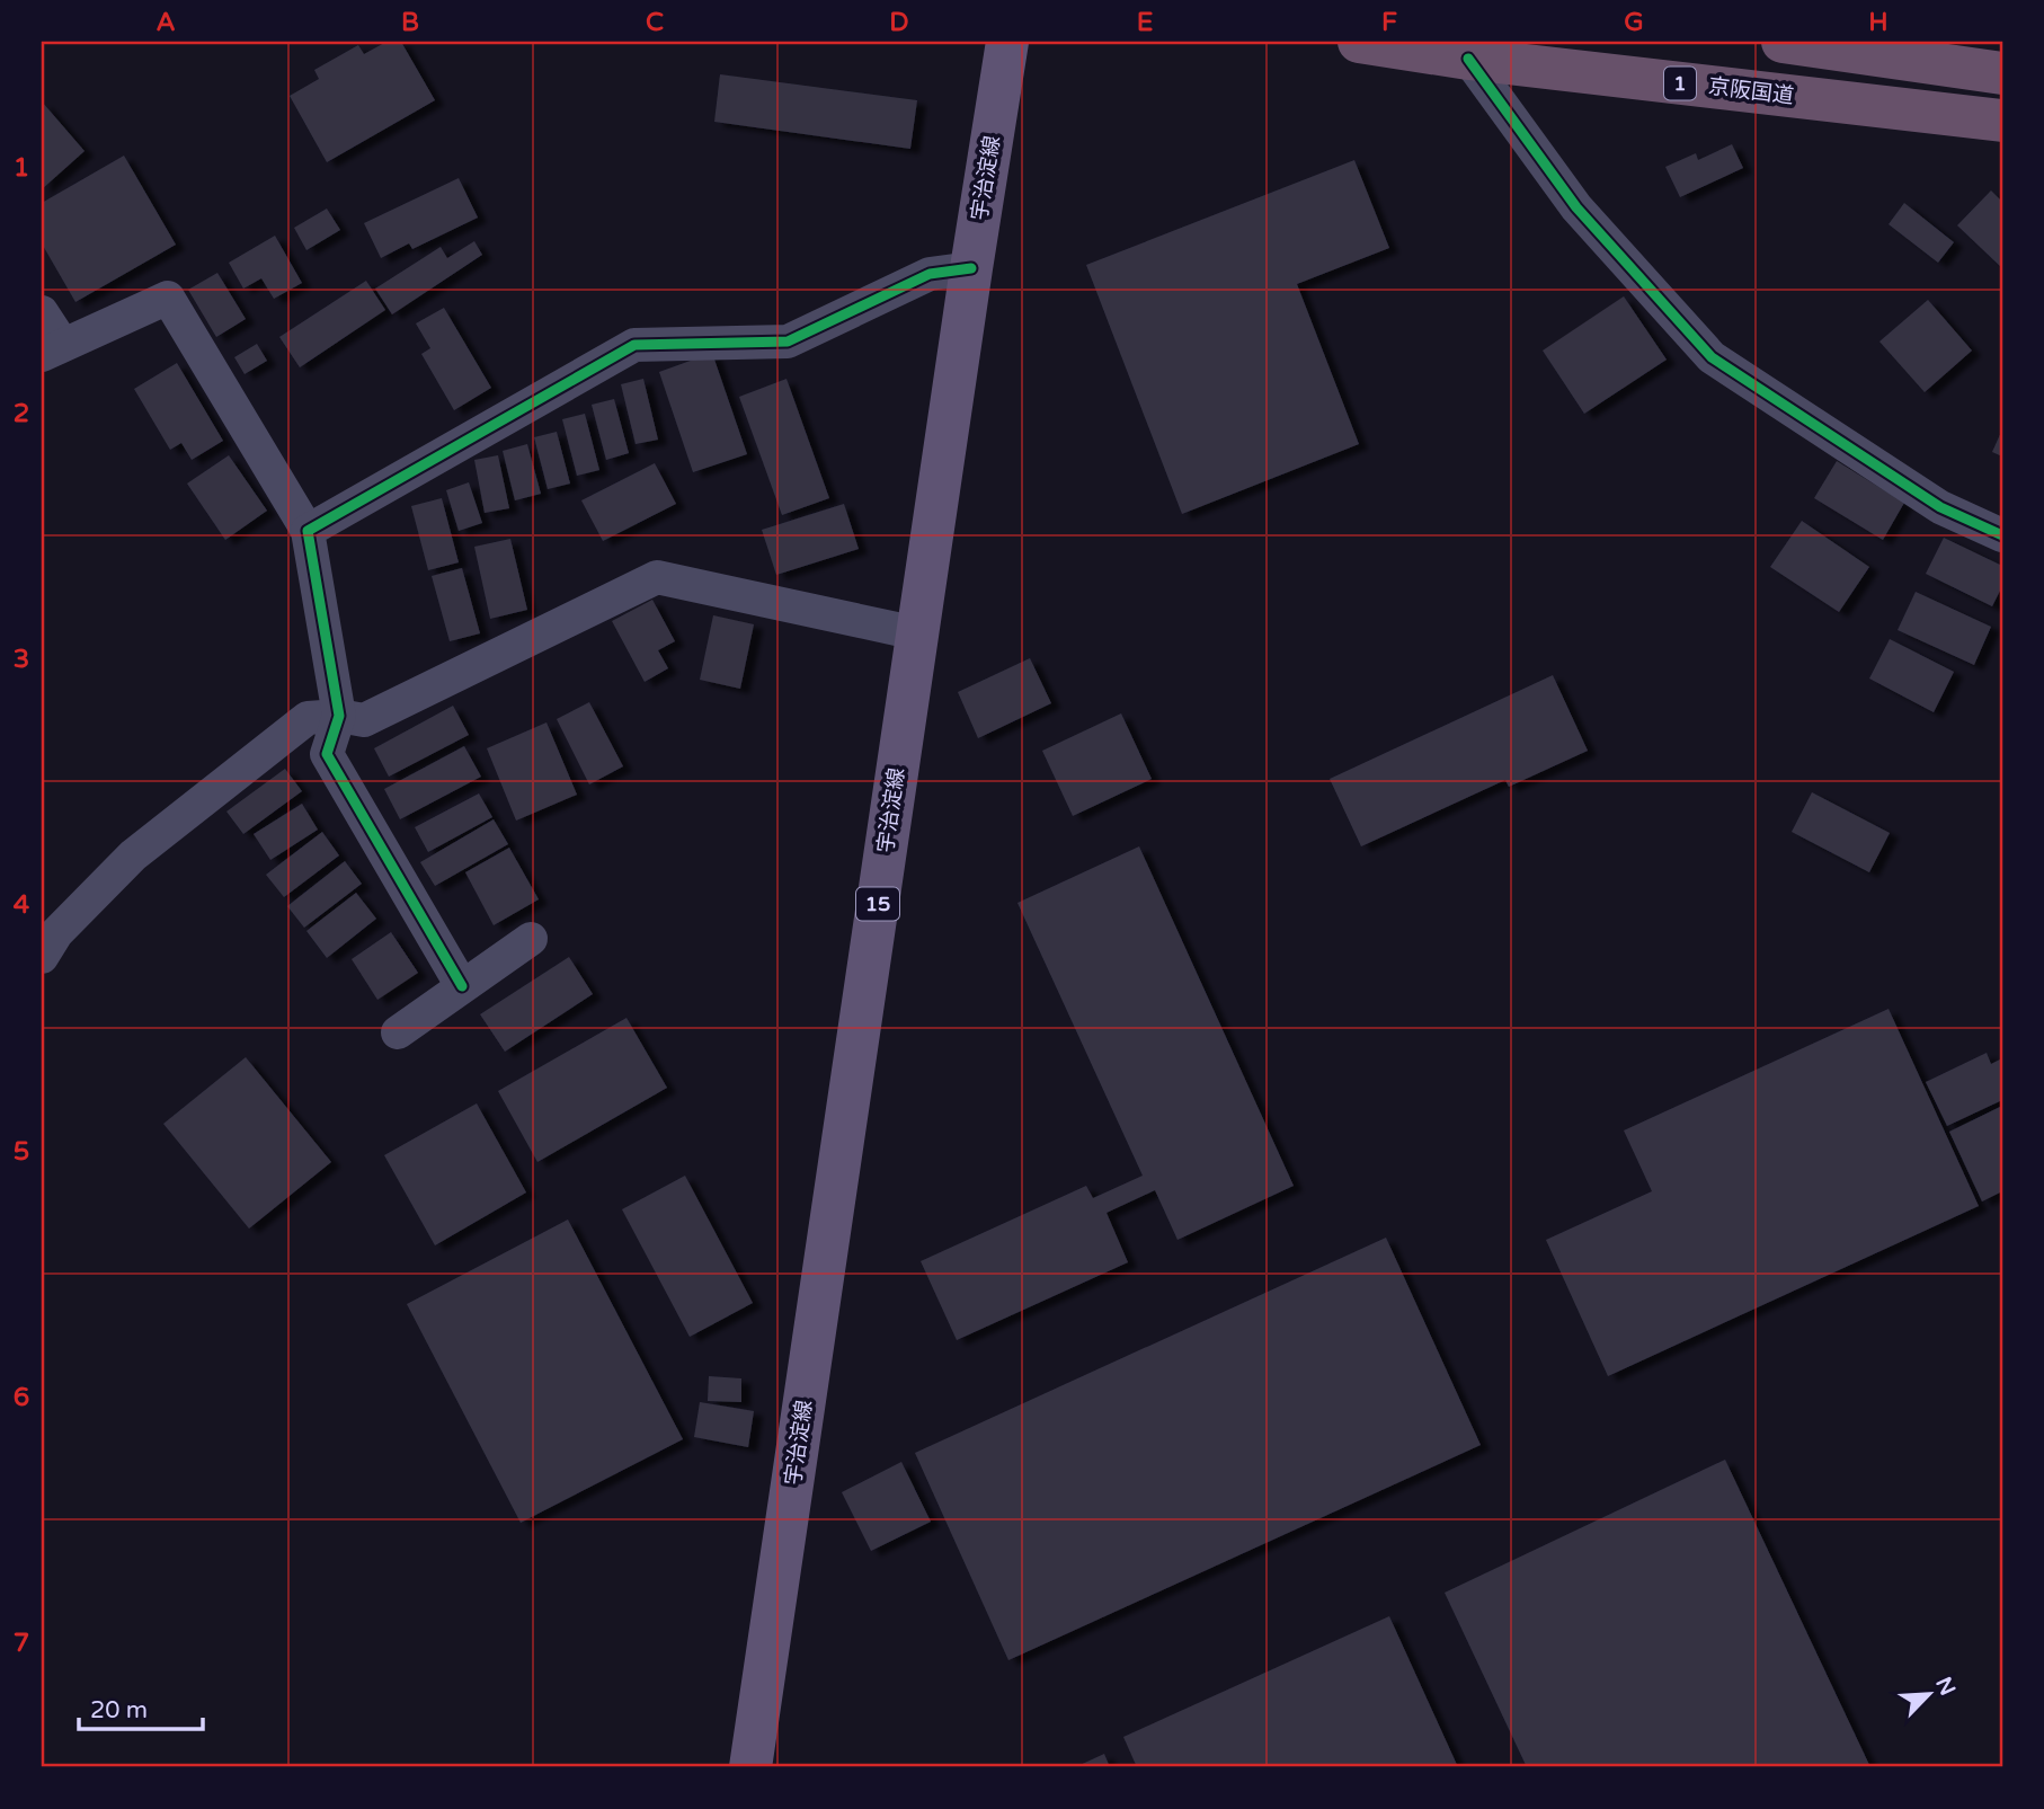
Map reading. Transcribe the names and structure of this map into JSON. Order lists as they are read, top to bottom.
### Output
{
  "streets": {
    "highway": ["1", "京阪国道"],
    "main road": ["宇治淀線", "15"]
  },
  "scale_bar": "20 m",
  "north": "top right",
  "grid": {
    "columns": [
      "A",
      "B",
      "C",
      "D",
      "E",
      "F",
      "G",
      "H"
    ],
    "rows": [
      "1",
      "2",
      "3",
      "4",
      "5",
      "6",
      "7"
    ]
  }
}
